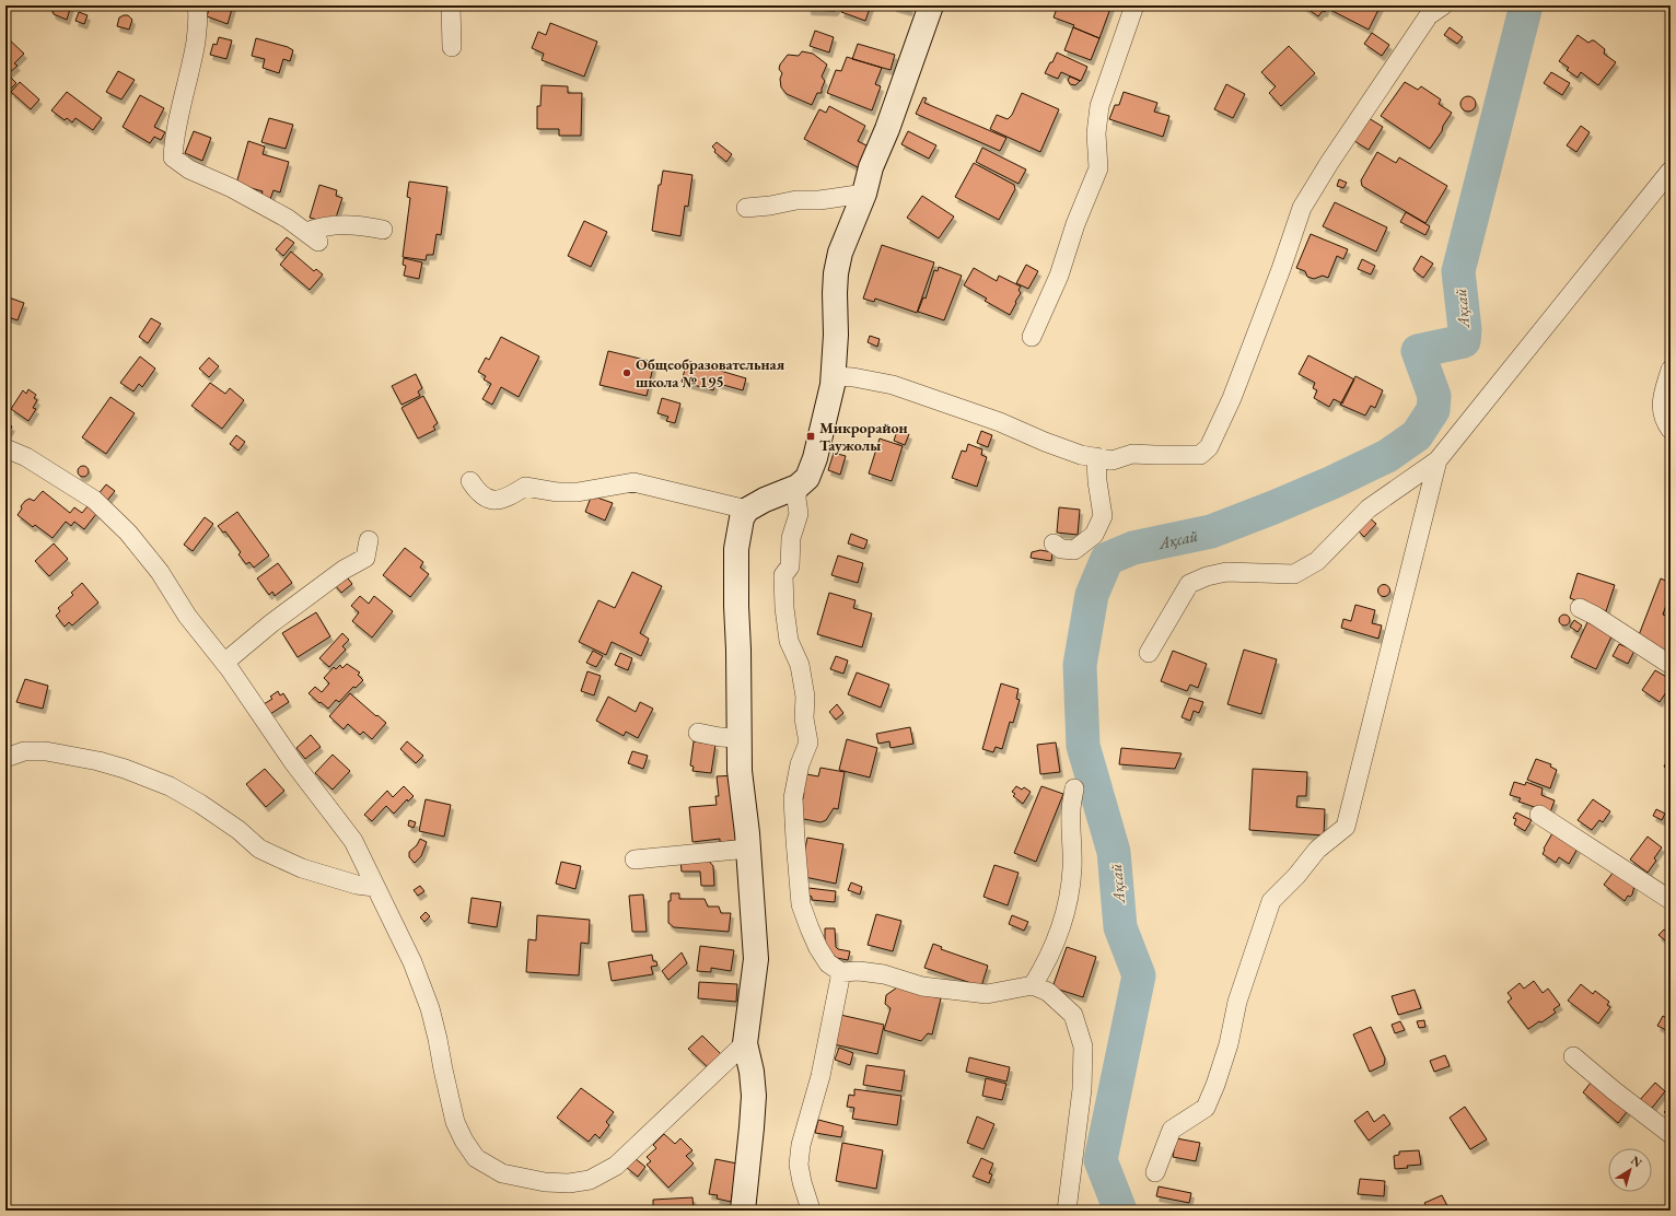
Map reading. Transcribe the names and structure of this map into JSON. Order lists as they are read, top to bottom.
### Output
{
  "water": ["Ақсай"],
  "places": {
    "other": ["Общеобразовательная школа № 195"],
    "transit": ["Микрорайон Таужолы"]
  },
  "north": "top right"
}
